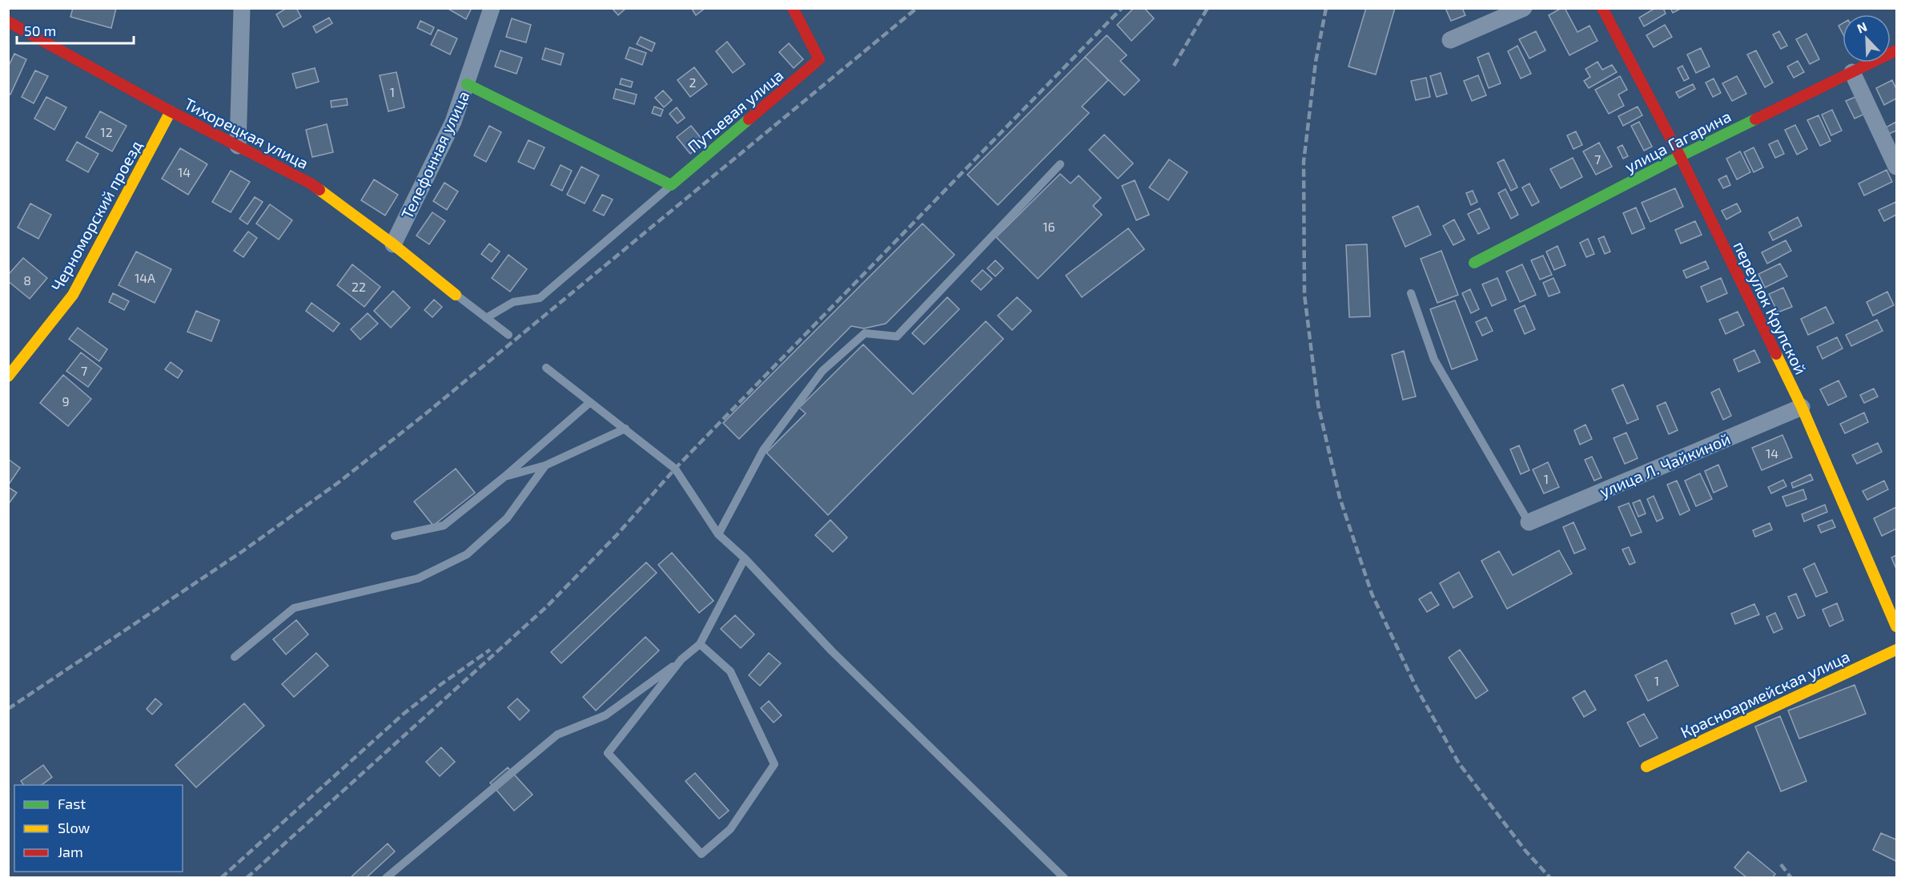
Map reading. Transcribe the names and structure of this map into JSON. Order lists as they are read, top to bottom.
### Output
{
  "streets": {
    "street": [
      "Путьевая улица",
      "Тихорецкая улица",
      "улица Гагарина",
      "Телефонная улица",
      "Черноморский проезд",
      "переулок Крупской",
      "улица Л. Чайкиной",
      "Красноармейская улица"
    ]
  },
  "crossings": [
    ["Тихорецкая улица", "Телефонная улица"],
    ["Тихорецкая улица", "Черноморский проезд"],
    ["улица Гагарина", "переулок Крупской"],
    ["переулок Крупской", "улица Л. Чайкиной"]
  ],
  "house_numbers": [
    "2",
    "1",
    "12",
    "7",
    "14",
    "16",
    "14А",
    "8",
    "22",
    "7",
    "9",
    "14",
    "1",
    "1"
  ],
  "legend": ["Fast", "Slow", "Jam"],
  "scale_bar": "50 m",
  "north": "top left"
}
